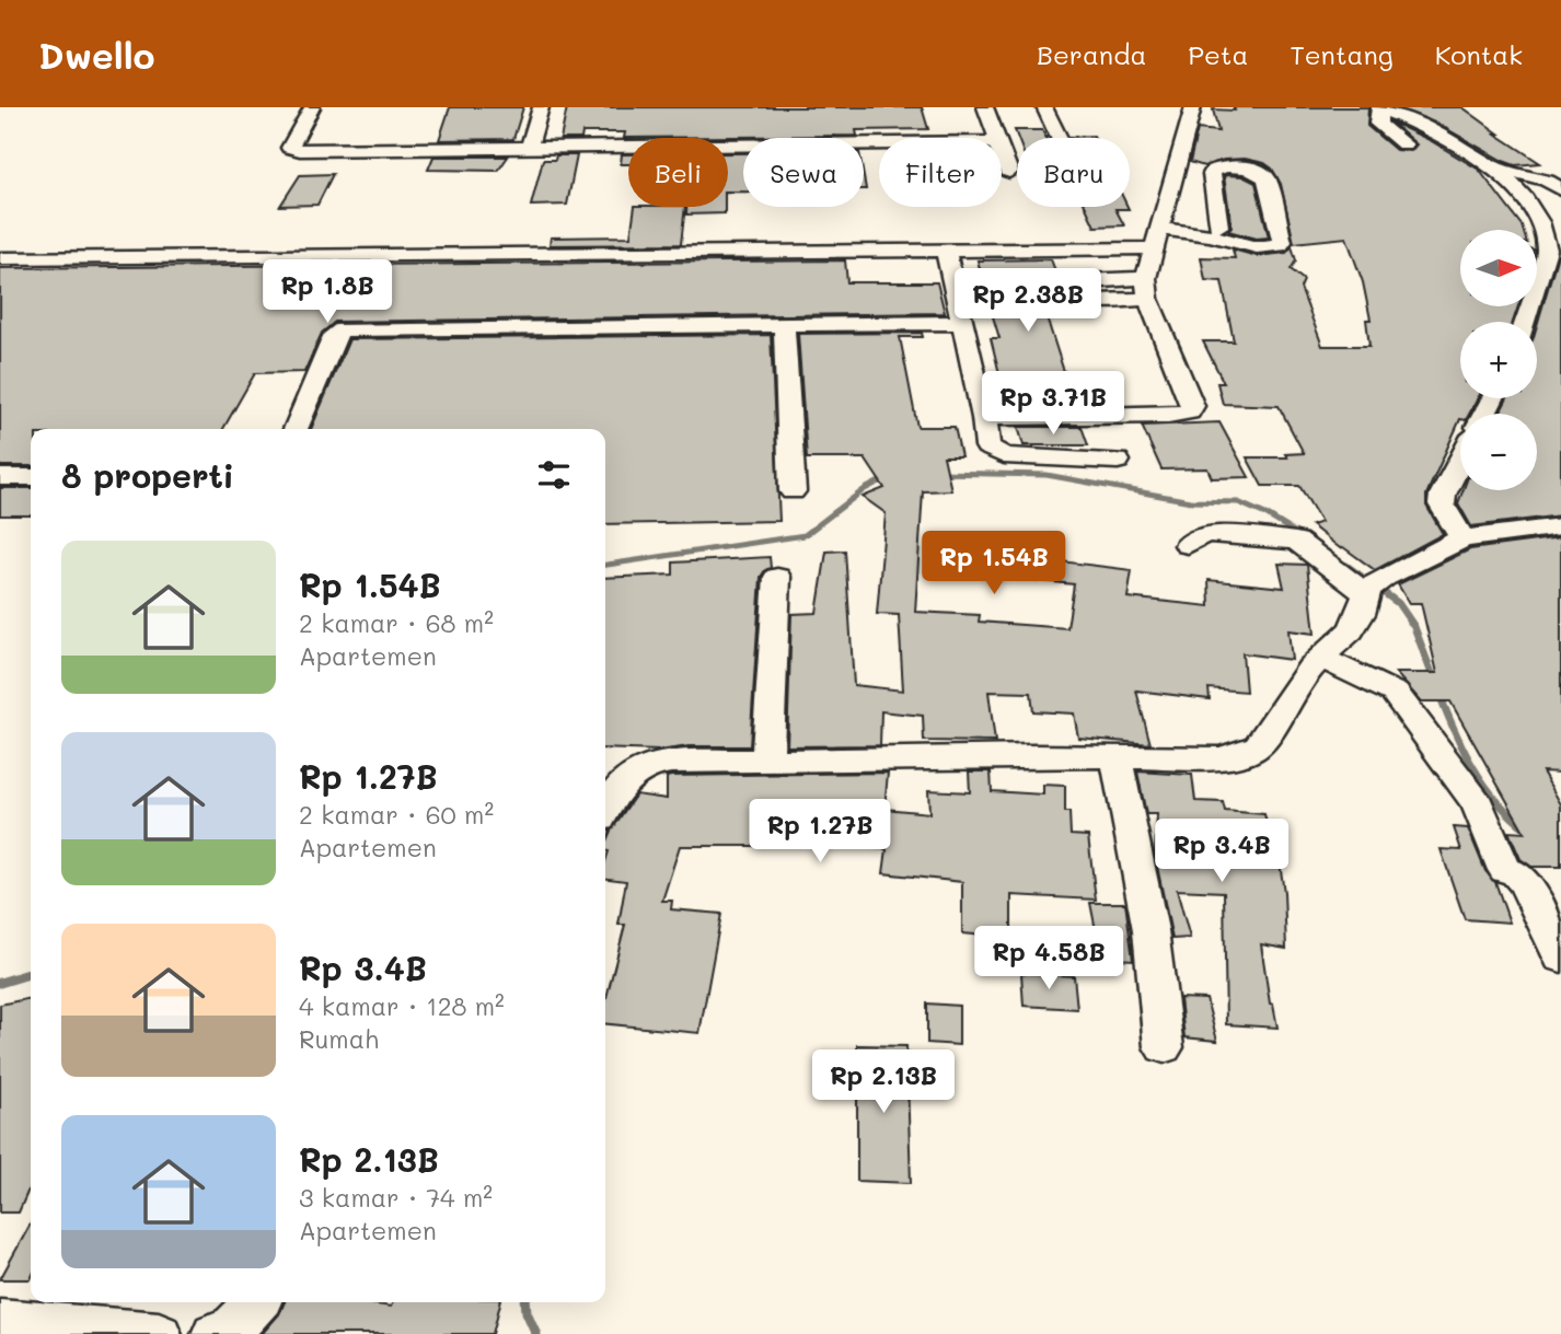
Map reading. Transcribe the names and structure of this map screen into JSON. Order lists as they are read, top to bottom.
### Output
{
  "north": "right",
  "page": {
    "header": "Dwello",
    "nav": [
      "Beranda",
      "Peta",
      "Tentang",
      "Kontak"
    ],
    "chip": [
      "Beli",
      "Sewa",
      "Filter",
      "Baru"
    ],
    "map_buttons": ["+", "−"],
    "price": [
      "Rp 1.8B",
      "Rp 2.38B",
      "Rp 3.71B",
      "Rp 1.54B",
      "Rp 1.27B",
      "Rp 3.4B",
      "Rp 4.58B",
      "Rp 2.13B"
    ],
    "heading": "8 properti",
    "list": [
      {
        "name": "Rp 1.54B",
        "note": "2 kamar · 68 m² · Apartemen"
      },
      {
        "name": "Rp 1.27B",
        "note": "2 kamar · 60 m² · Apartemen"
      },
      {
        "name": "Rp 3.4B",
        "note": "4 kamar · 128 m² · Rumah"
      },
      {
        "name": "Rp 2.13B",
        "note": "3 kamar · 74 m² · Apartemen"
      }
    ]
  }
}
